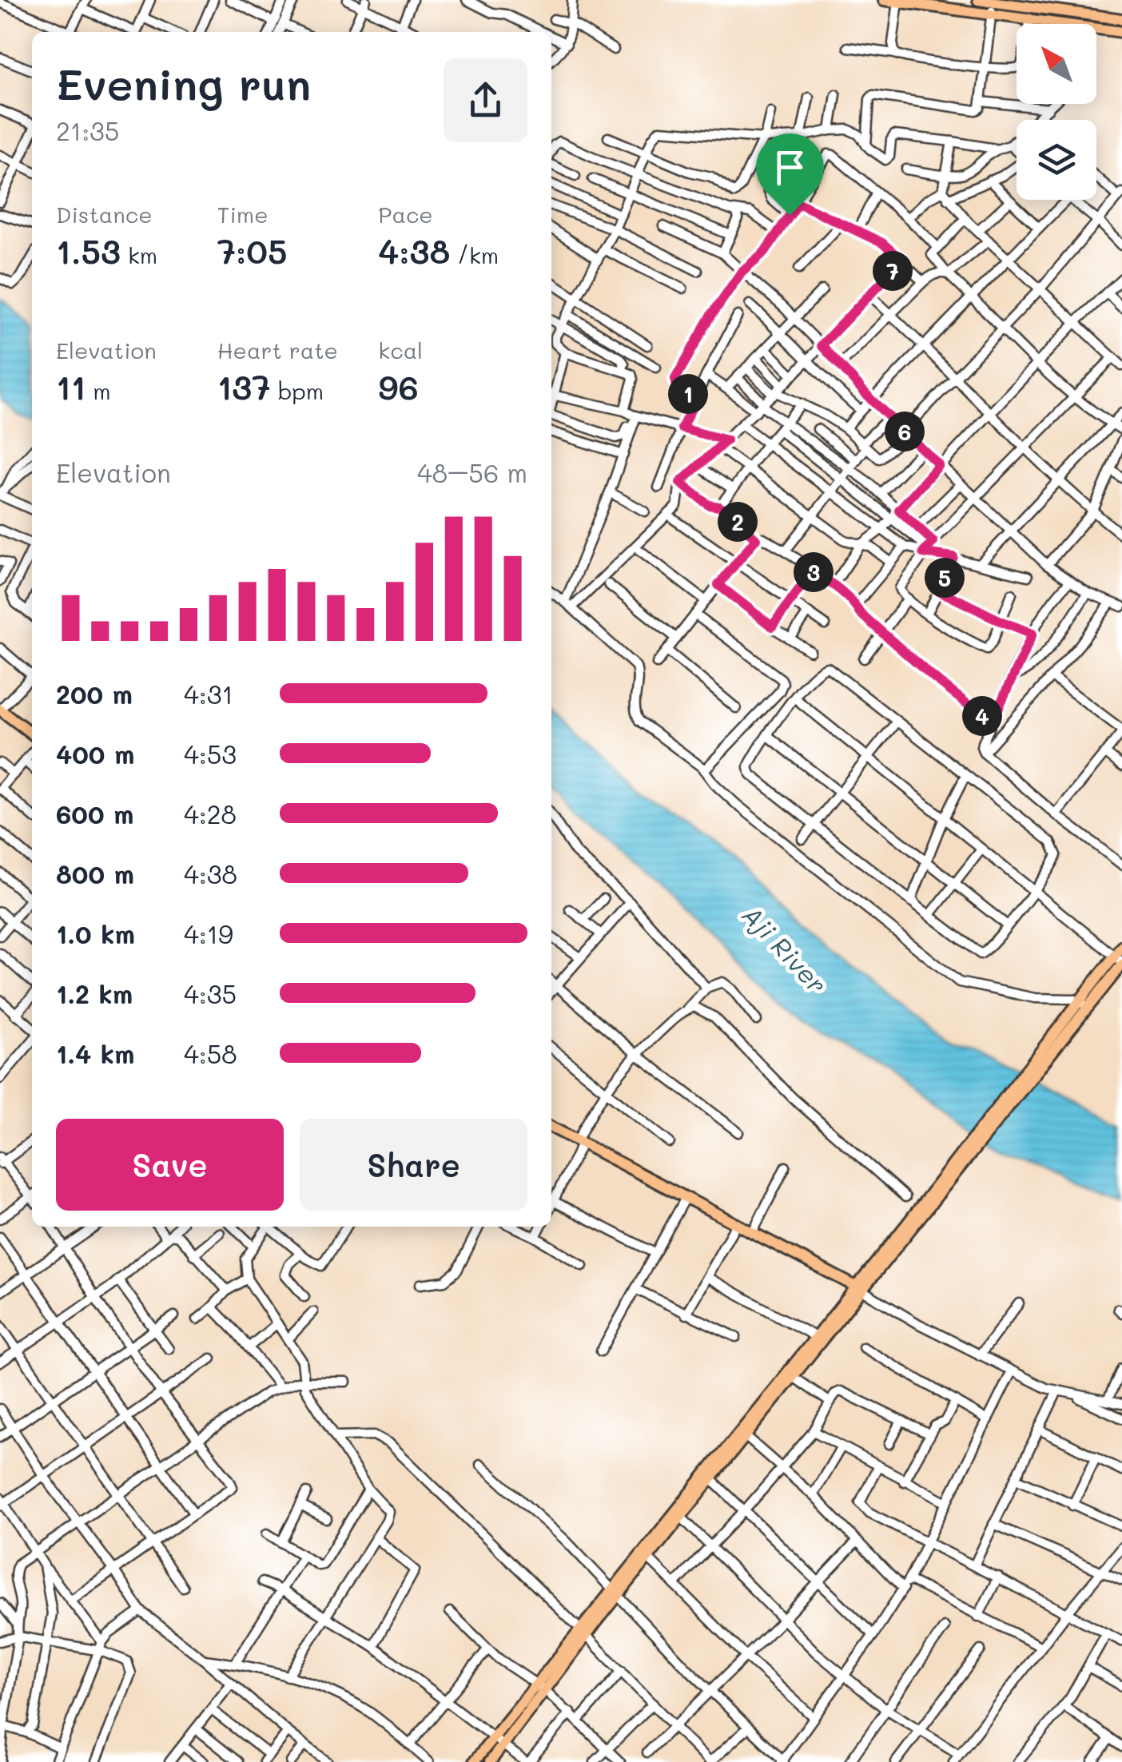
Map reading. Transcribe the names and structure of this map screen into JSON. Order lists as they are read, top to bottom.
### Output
{
  "water": ["Aji River"],
  "north": "top left",
  "page": {
    "heading": ["Evening run", "21:35"],
    "stats": [
      ["Distance", "1.53 km"],
      ["Time", "7:05"],
      ["Pace", "4:38 /km"],
      ["Elevation", "11 m"],
      ["Heart rate", "137 bpm"],
      ["kcal", "96"]
    ],
    "pins": [
      "7",
      "1",
      "6",
      "2",
      "3",
      "5",
      "4"
    ],
    "chart": ["Elevation", "48–56 m"],
    "list": [
      {
        "name": "200 m",
        "note": "4:31"
      },
      {
        "name": "400 m",
        "note": "4:53"
      },
      {
        "name": "600 m",
        "note": "4:28"
      },
      {
        "name": "800 m",
        "note": "4:38"
      },
      {
        "name": "1.0 km",
        "note": "4:19"
      },
      {
        "name": "1.2 km",
        "note": "4:35"
      },
      {
        "name": "1.4 km",
        "note": "4:58"
      }
    ],
    "buttons": ["Save", "Share"]
  }
}
